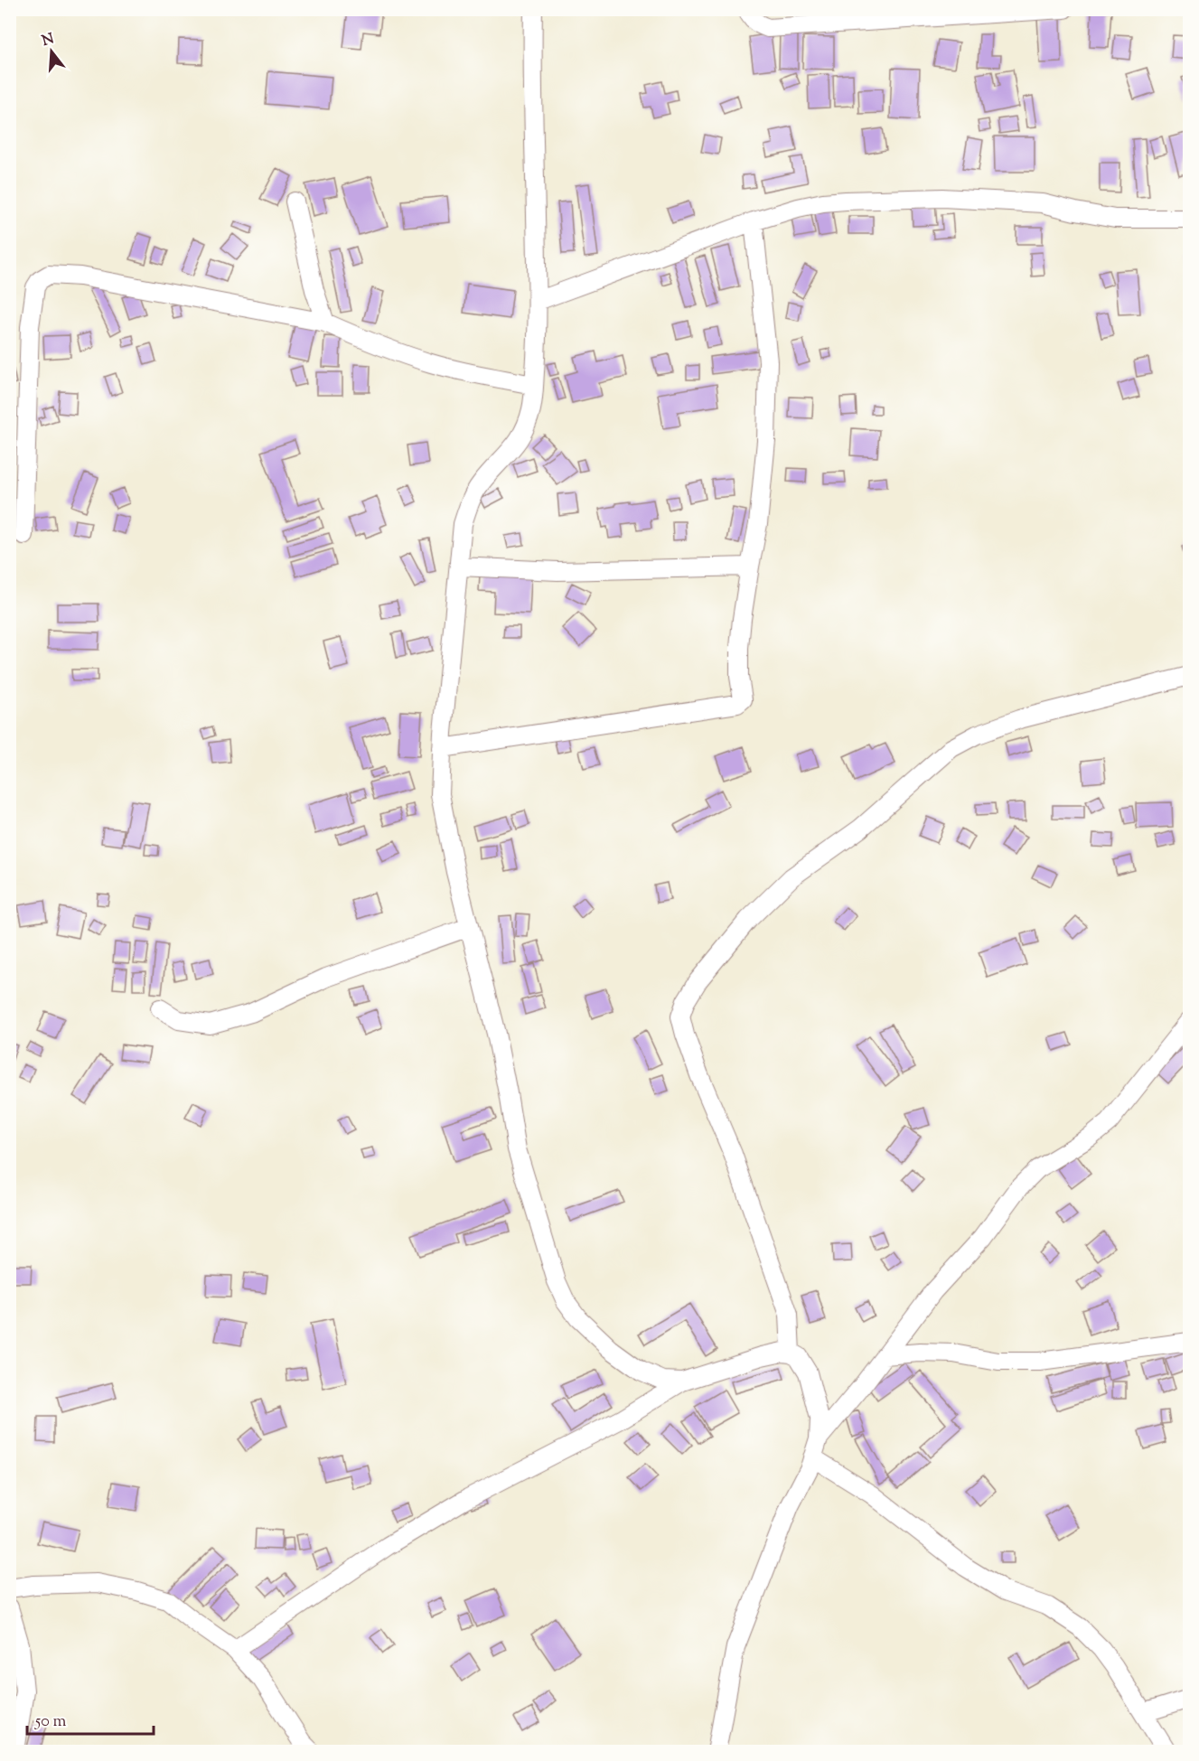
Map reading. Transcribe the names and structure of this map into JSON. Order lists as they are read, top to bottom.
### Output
{
  "scale_bar": "50 m",
  "north": "top"
}
